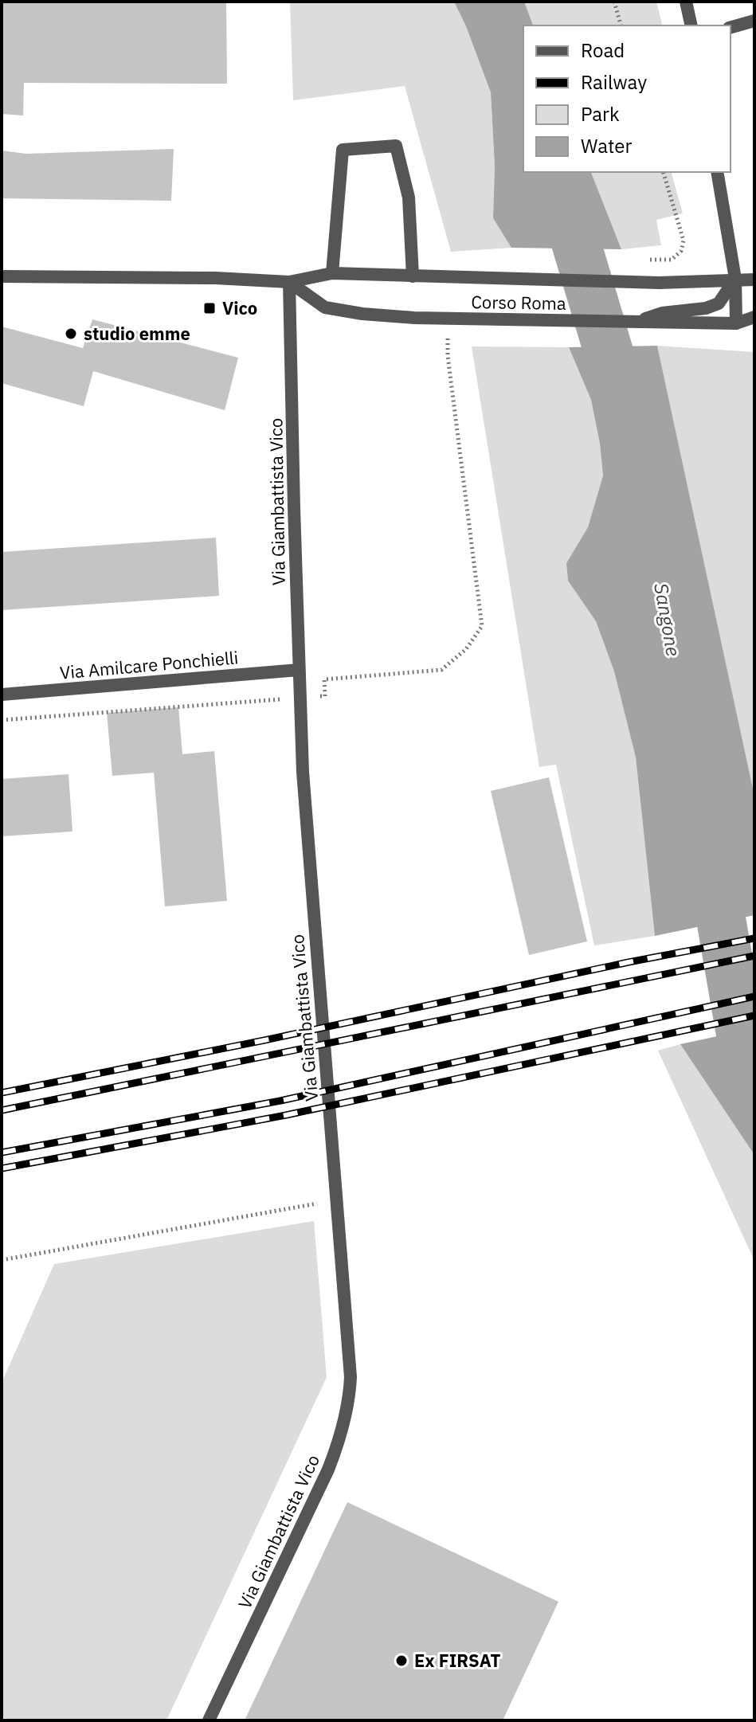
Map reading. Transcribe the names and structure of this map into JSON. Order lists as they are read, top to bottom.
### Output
{
  "streets": {
    "street": ["Corso Roma", "Via Giambattista Vico", "Via Amilcare Ponchielli"]
  },
  "crossings": [
    ["Corso Roma", "Via Giambattista Vico"],
    ["Via Giambattista Vico", "Via Amilcare Ponchielli"]
  ],
  "water": ["Sangone"],
  "places": {
    "transit": ["Vico"],
    "other": ["studio emme", "Ex FIRSAT"]
  },
  "legend": [
    "Road",
    "Railway",
    "Park",
    "Water"
  ]
}
